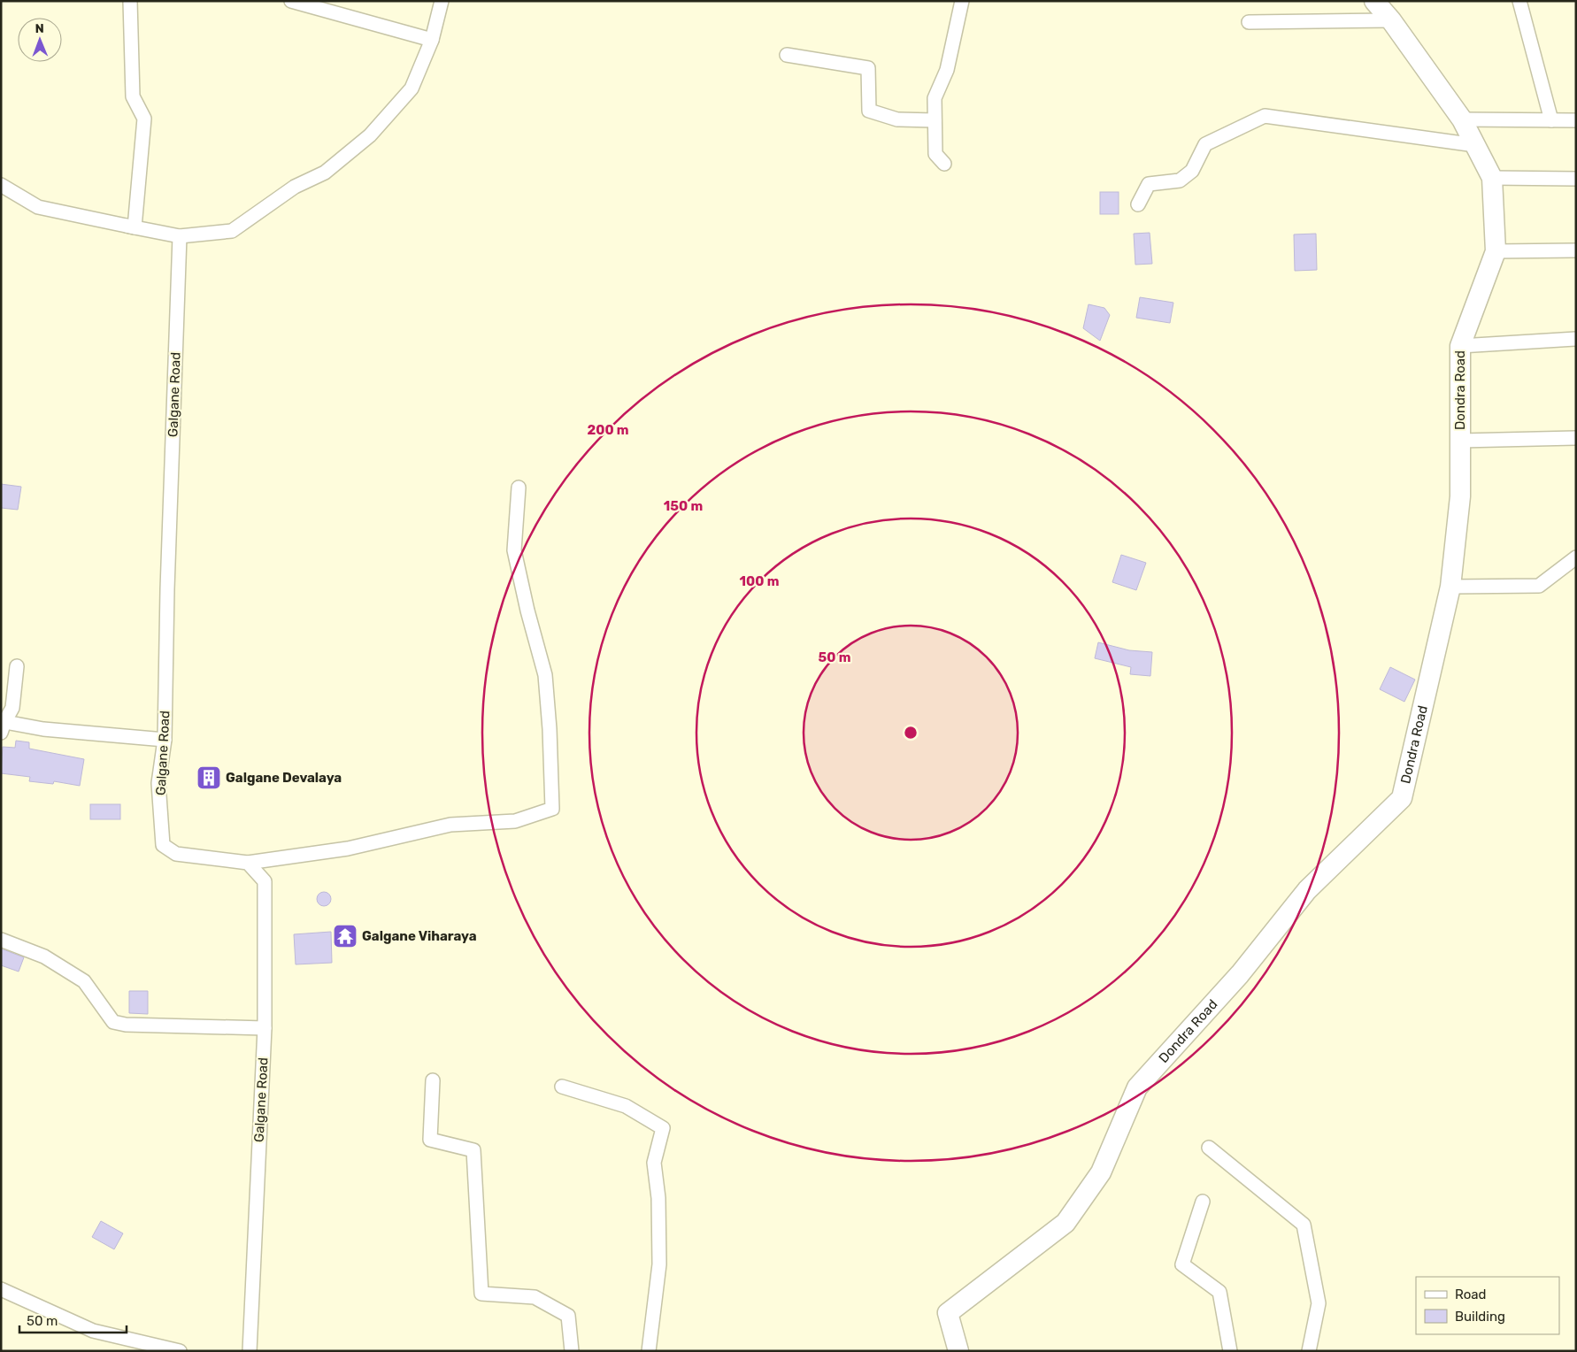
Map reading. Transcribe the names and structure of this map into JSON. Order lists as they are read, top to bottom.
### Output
{
  "streets": {
    "street": ["Dondra Road", "Galgane Road"]
  },
  "places": {
    "building": ["Galgane Devalaya"],
    "temple": ["Galgane Viharaya"]
  },
  "legend": ["Road", "Building"],
  "scale_bar": "50 m",
  "north": "top",
  "rings": [
    "200 m",
    "150 m",
    "100 m",
    "50 m"
  ]
}
